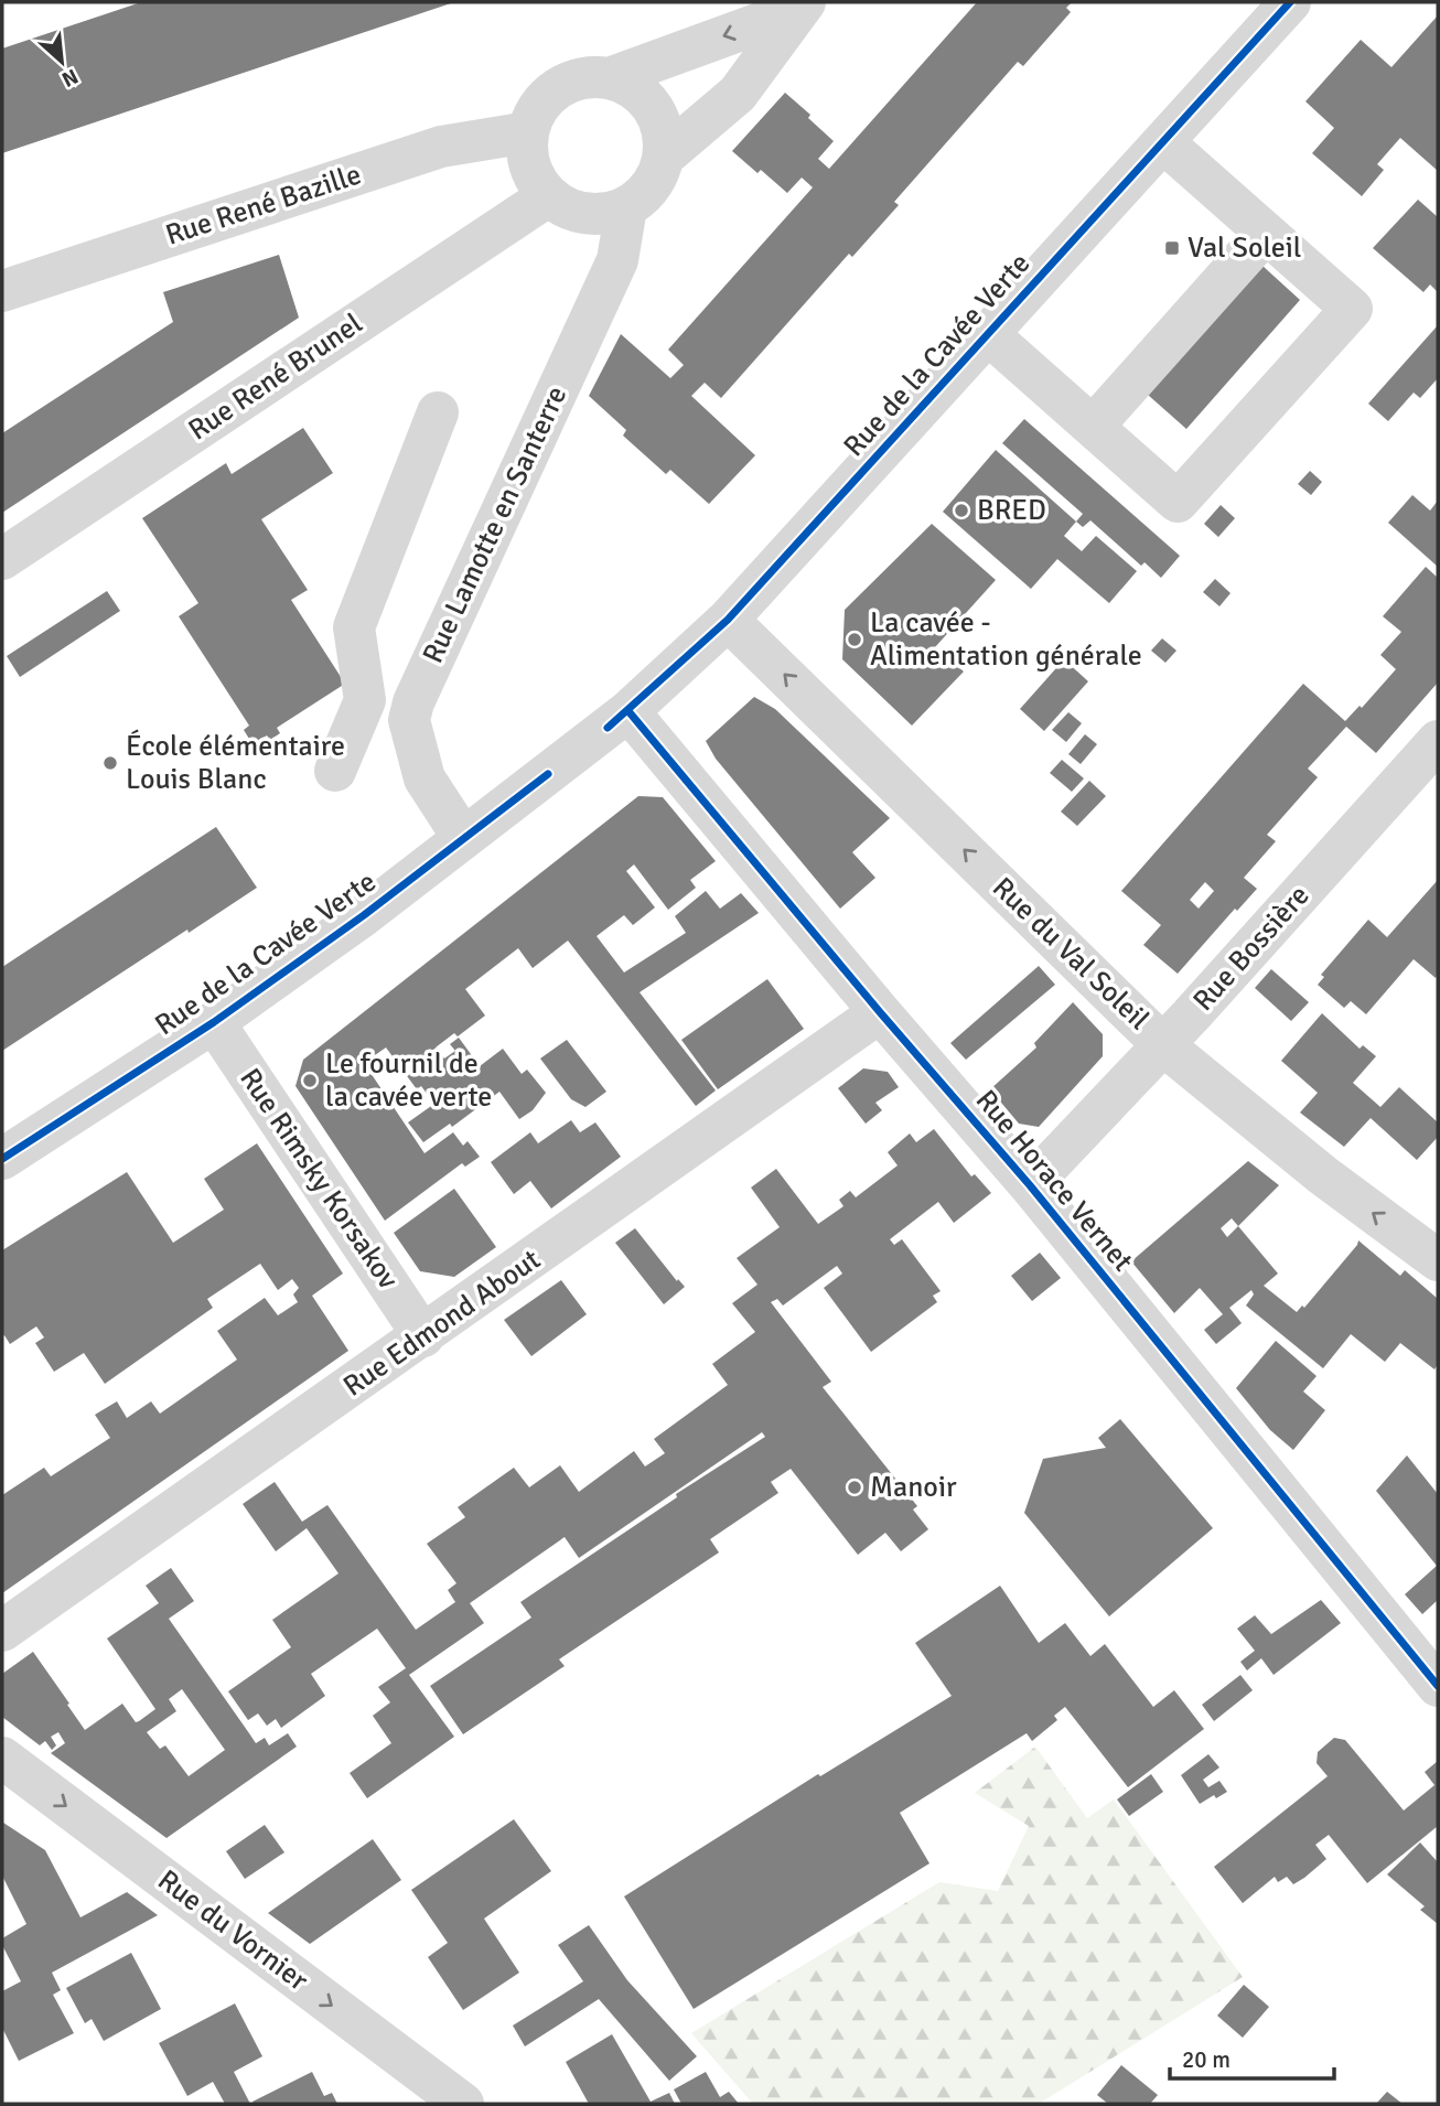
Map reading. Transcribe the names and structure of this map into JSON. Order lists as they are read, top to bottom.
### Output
{
  "streets": {
    "street": [
      "Rue René Bazille",
      "Rue de la Cavée Verte",
      "Rue René Brunel",
      "Rue Lamotte en Santerre",
      "Rue Bossière",
      "Rue du Val Soleil",
      "Rue Rimsky Korsakov",
      "Rue Horace Vernet",
      "Rue Edmond About",
      "Rue du Vornier"
    ]
  },
  "crossings": [
    ["Rue René Bazille", "Rue René Brunel"],
    ["Rue René Bazille", "Rue Lamotte en Santerre"],
    ["Rue de la Cavée Verte", "Rue du Val Soleil"],
    ["Rue de la Cavée Verte", "Rue Rimsky Korsakov"],
    ["Rue de la Cavée Verte", "Rue Horace Vernet"],
    ["Rue René Brunel", "Rue Lamotte en Santerre"],
    ["Rue Bossière", "Rue du Val Soleil"],
    ["Rue Bossière", "Rue Horace Vernet"],
    ["Rue Rimsky Korsakov", "Rue Edmond About"],
    ["Rue Horace Vernet", "Rue Edmond About"]
  ],
  "one_way": ["Rue du Val Soleil", "Rue du Vornier"],
  "places": {
    "transit": ["Val Soleil"],
    "other": [
      "BRED",
      "La cavée - Alimentation générale",
      "École élémentaire Louis Blanc",
      "Le fournil de la cavée verte",
      "Manoir"
    ]
  },
  "scale_bar": "20 m",
  "north": "bottom right"
}
